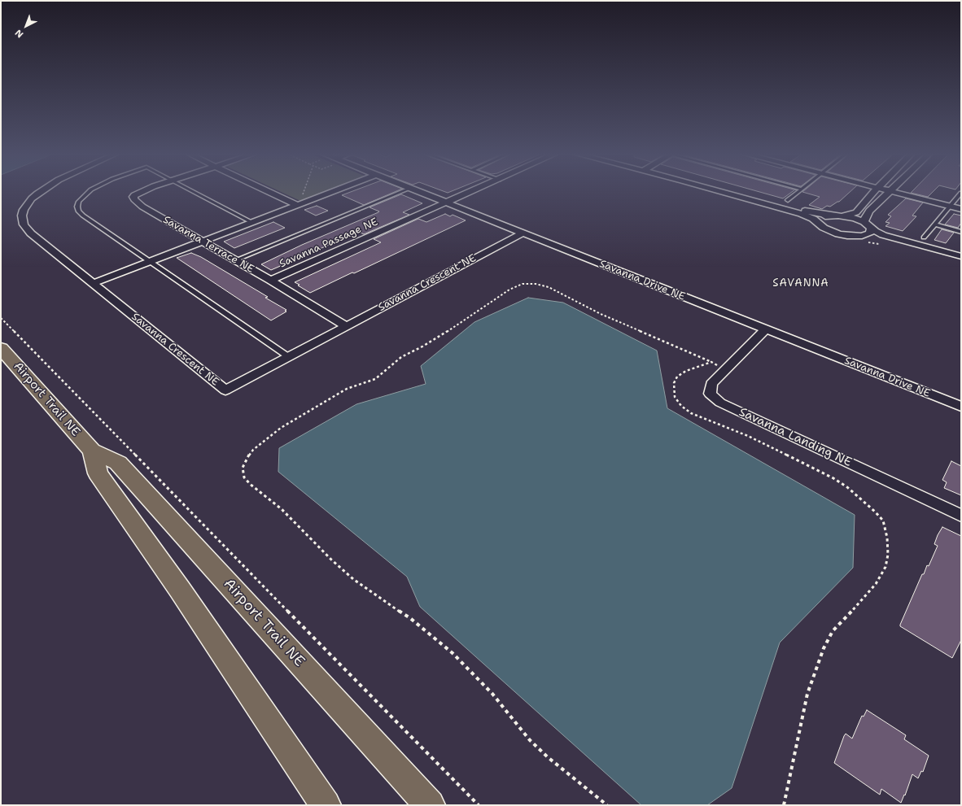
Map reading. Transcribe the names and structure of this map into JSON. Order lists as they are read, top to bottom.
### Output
{
  "streets": {
    "main road": ["Airport Trail NE"],
    "street": [
      "Savanna Passage NE",
      "Savanna Terrace NE",
      "Savanna Drive NE",
      "Savanna Crescent NE",
      "Savanna Landing NE"
    ]
  },
  "crossings": [
    ["Savanna Passage NE", "Savanna Terrace NE"],
    ["Savanna Passage NE", "Savanna Drive NE"],
    ["Savanna Terrace NE", "Savanna Crescent NE"],
    ["Savanna Drive NE", "Savanna Crescent NE"],
    ["Savanna Drive NE", "Savanna Landing NE"]
  ],
  "districts": ["SAVANNA"],
  "north": "bottom left"
}
